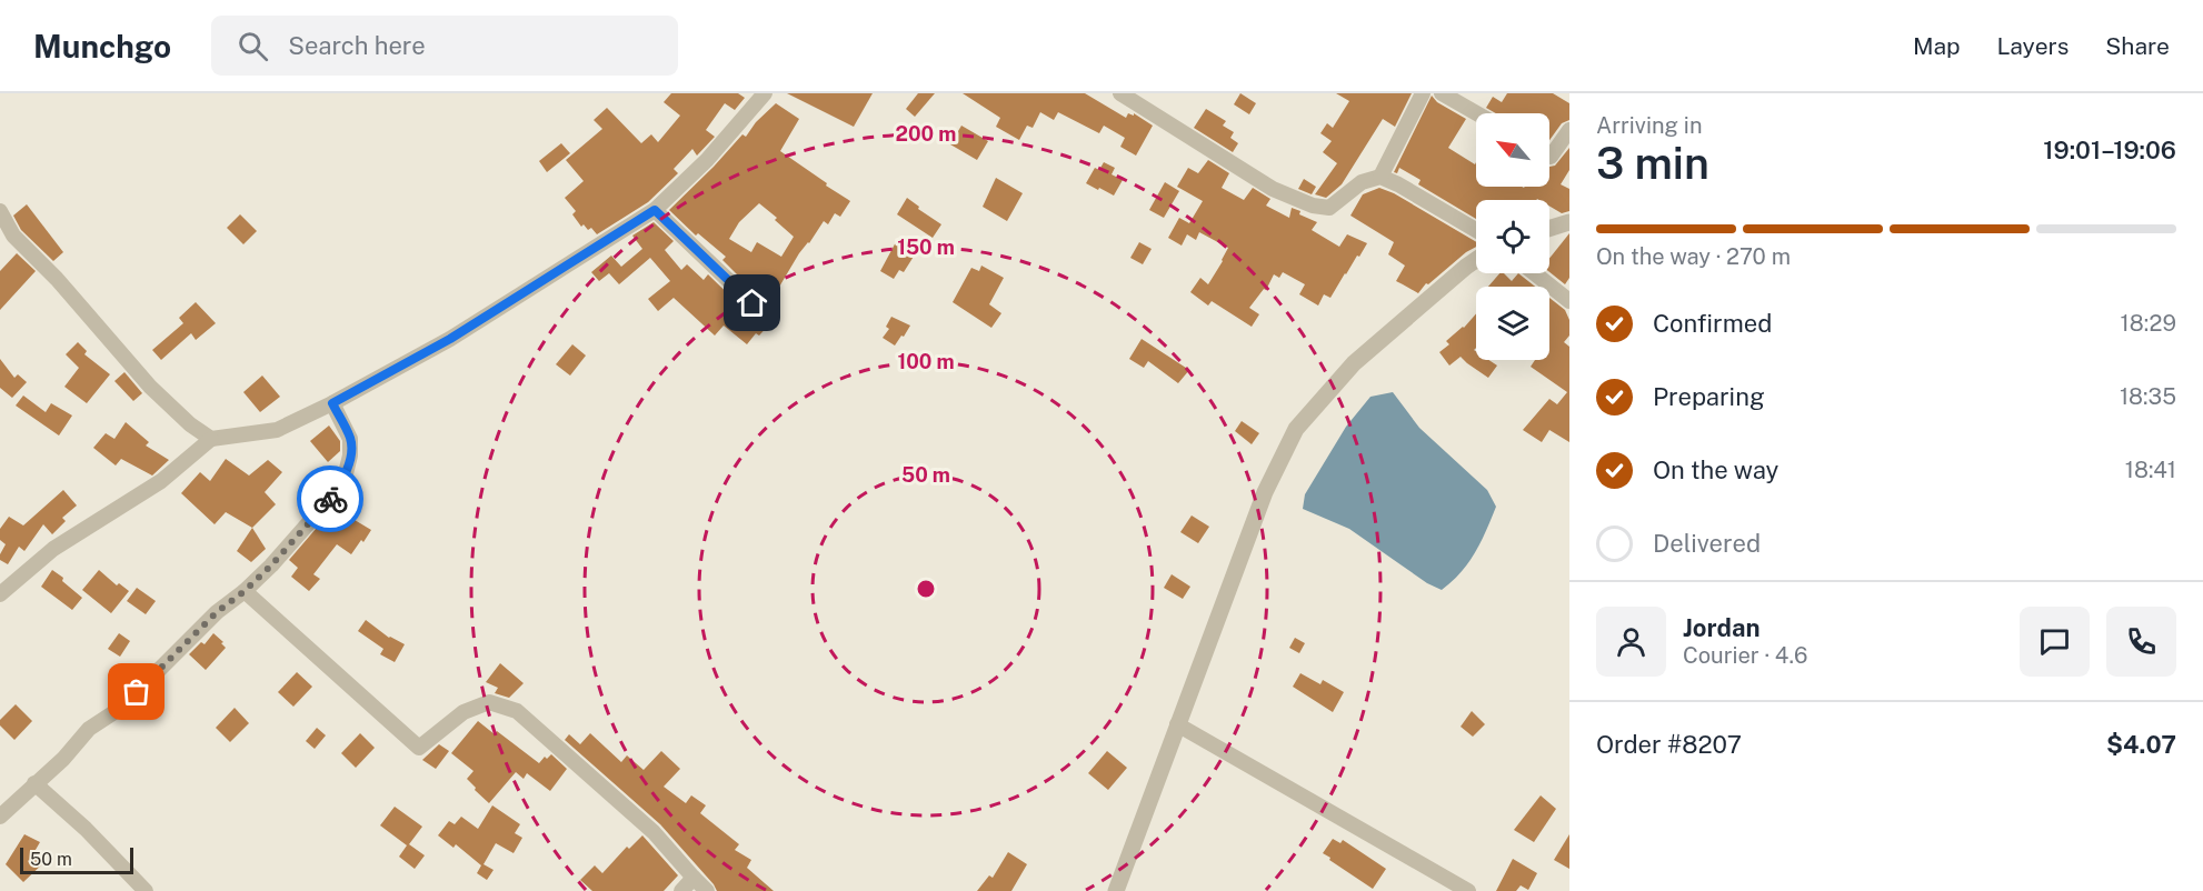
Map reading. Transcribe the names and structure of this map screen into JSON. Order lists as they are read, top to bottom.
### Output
{
  "scale_bar": "50 m",
  "north": "top left",
  "page": {
    "header": "Munchgo",
    "search": "Search here",
    "nav": ["Map", "Layers", "Share"],
    "heading": ["3 min", "Arriving in", "19:01–19:06"],
    "panel": [
      "Jordan",
      "Courier · 4.6",
      "Order #8207",
      "$4.07"
    ],
    "bar": "On the way · 270 m",
    "list": [
      ["Confirmed", "18:29"],
      ["Preparing", "18:35"],
      ["On the way", "18:41"],
      "Delivered"
    ],
    "scale": "50 m"
  },
  "rings": [
    "200 m",
    "150 m",
    "100 m",
    "50 m"
  ]
}
